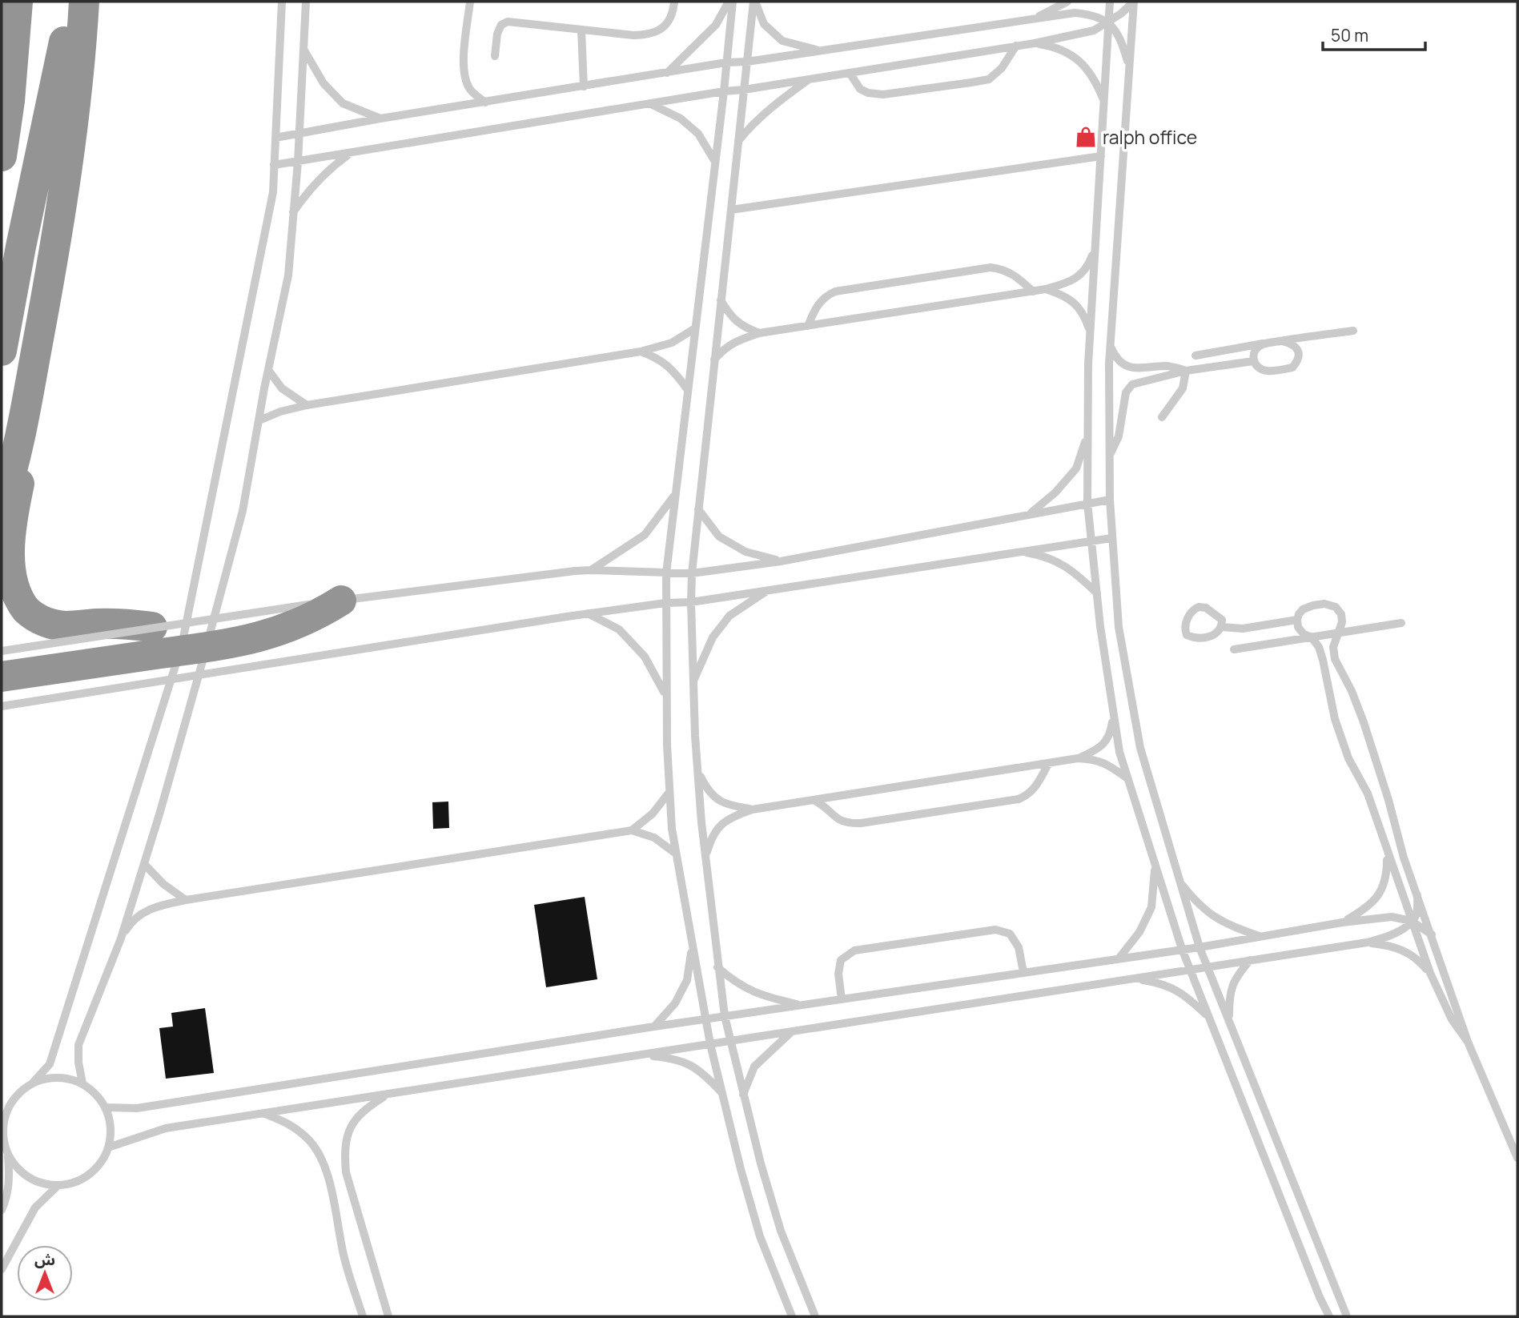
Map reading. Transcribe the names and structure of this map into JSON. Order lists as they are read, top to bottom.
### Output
{
  "places": {
    "shop": ["ralph office"]
  },
  "scale_bar": "50 m",
  "north": "top"
}
